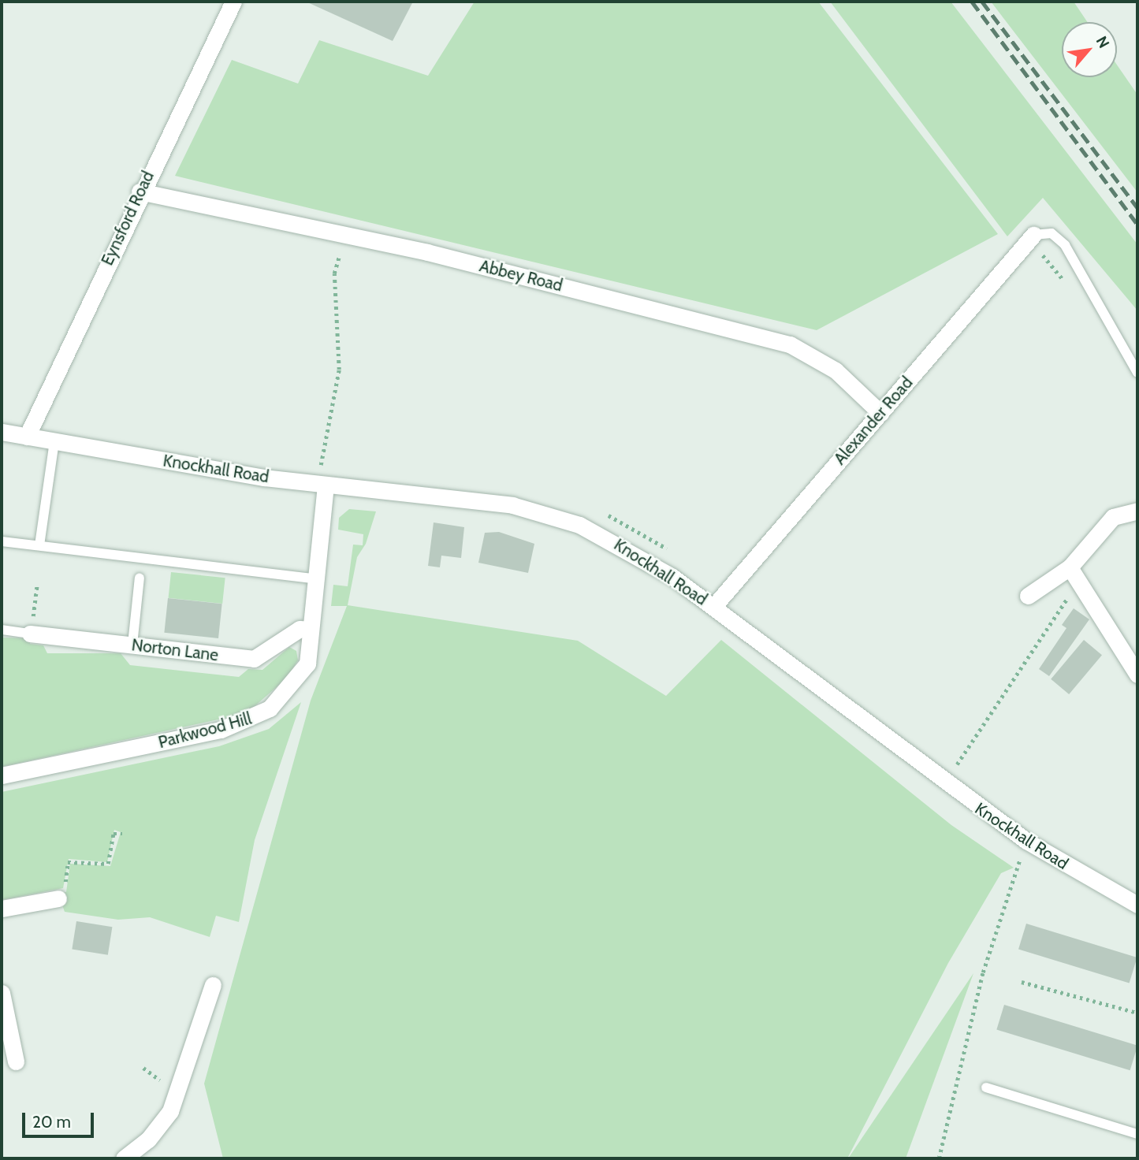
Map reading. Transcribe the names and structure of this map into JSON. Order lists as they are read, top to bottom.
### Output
{
  "streets": {
    "street": [
      "Eynsford Road",
      "Abbey Road",
      "Alexander Road",
      "Knockhall Road",
      "Norton Lane",
      "Parkwood Hill"
    ]
  },
  "crossings": [
    ["Eynsford Road", "Abbey Road"],
    ["Eynsford Road", "Knockhall Road"],
    ["Abbey Road", "Alexander Road"],
    ["Alexander Road", "Knockhall Road"],
    ["Knockhall Road", "Parkwood Hill"],
    ["Norton Lane", "Parkwood Hill"]
  ],
  "scale_bar": "20 m",
  "north": "top right"
}
